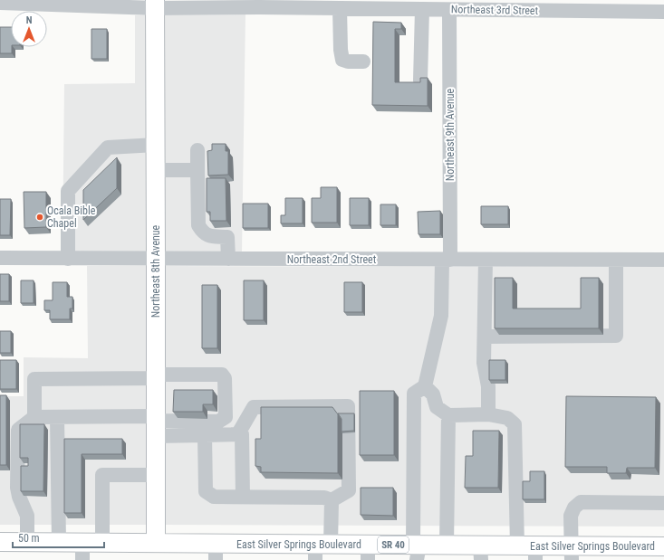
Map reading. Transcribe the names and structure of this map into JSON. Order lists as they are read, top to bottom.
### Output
{
  "streets": {
    "main road": ["Northeast 8th Avenue", "East Silver Springs Boulevard", "SR 40"],
    "street": ["Northeast 3rd Street", "Northeast 9th Avenue", "Northeast 2nd Street"]
  },
  "crossings": [
    ["Northeast 3rd Street", "Northeast 9th Avenue"],
    ["Northeast 3rd Street", "Northeast 8th Avenue"],
    ["Northeast 9th Avenue", "Northeast 2nd Street"],
    ["Northeast 2nd Street", "Northeast 8th Avenue"],
    ["Northeast 8th Avenue", "East Silver Springs Boulevard"]
  ],
  "places": ["Ocala Bible Chapel"],
  "scale_bar": "50 m",
  "north": "top"
}
